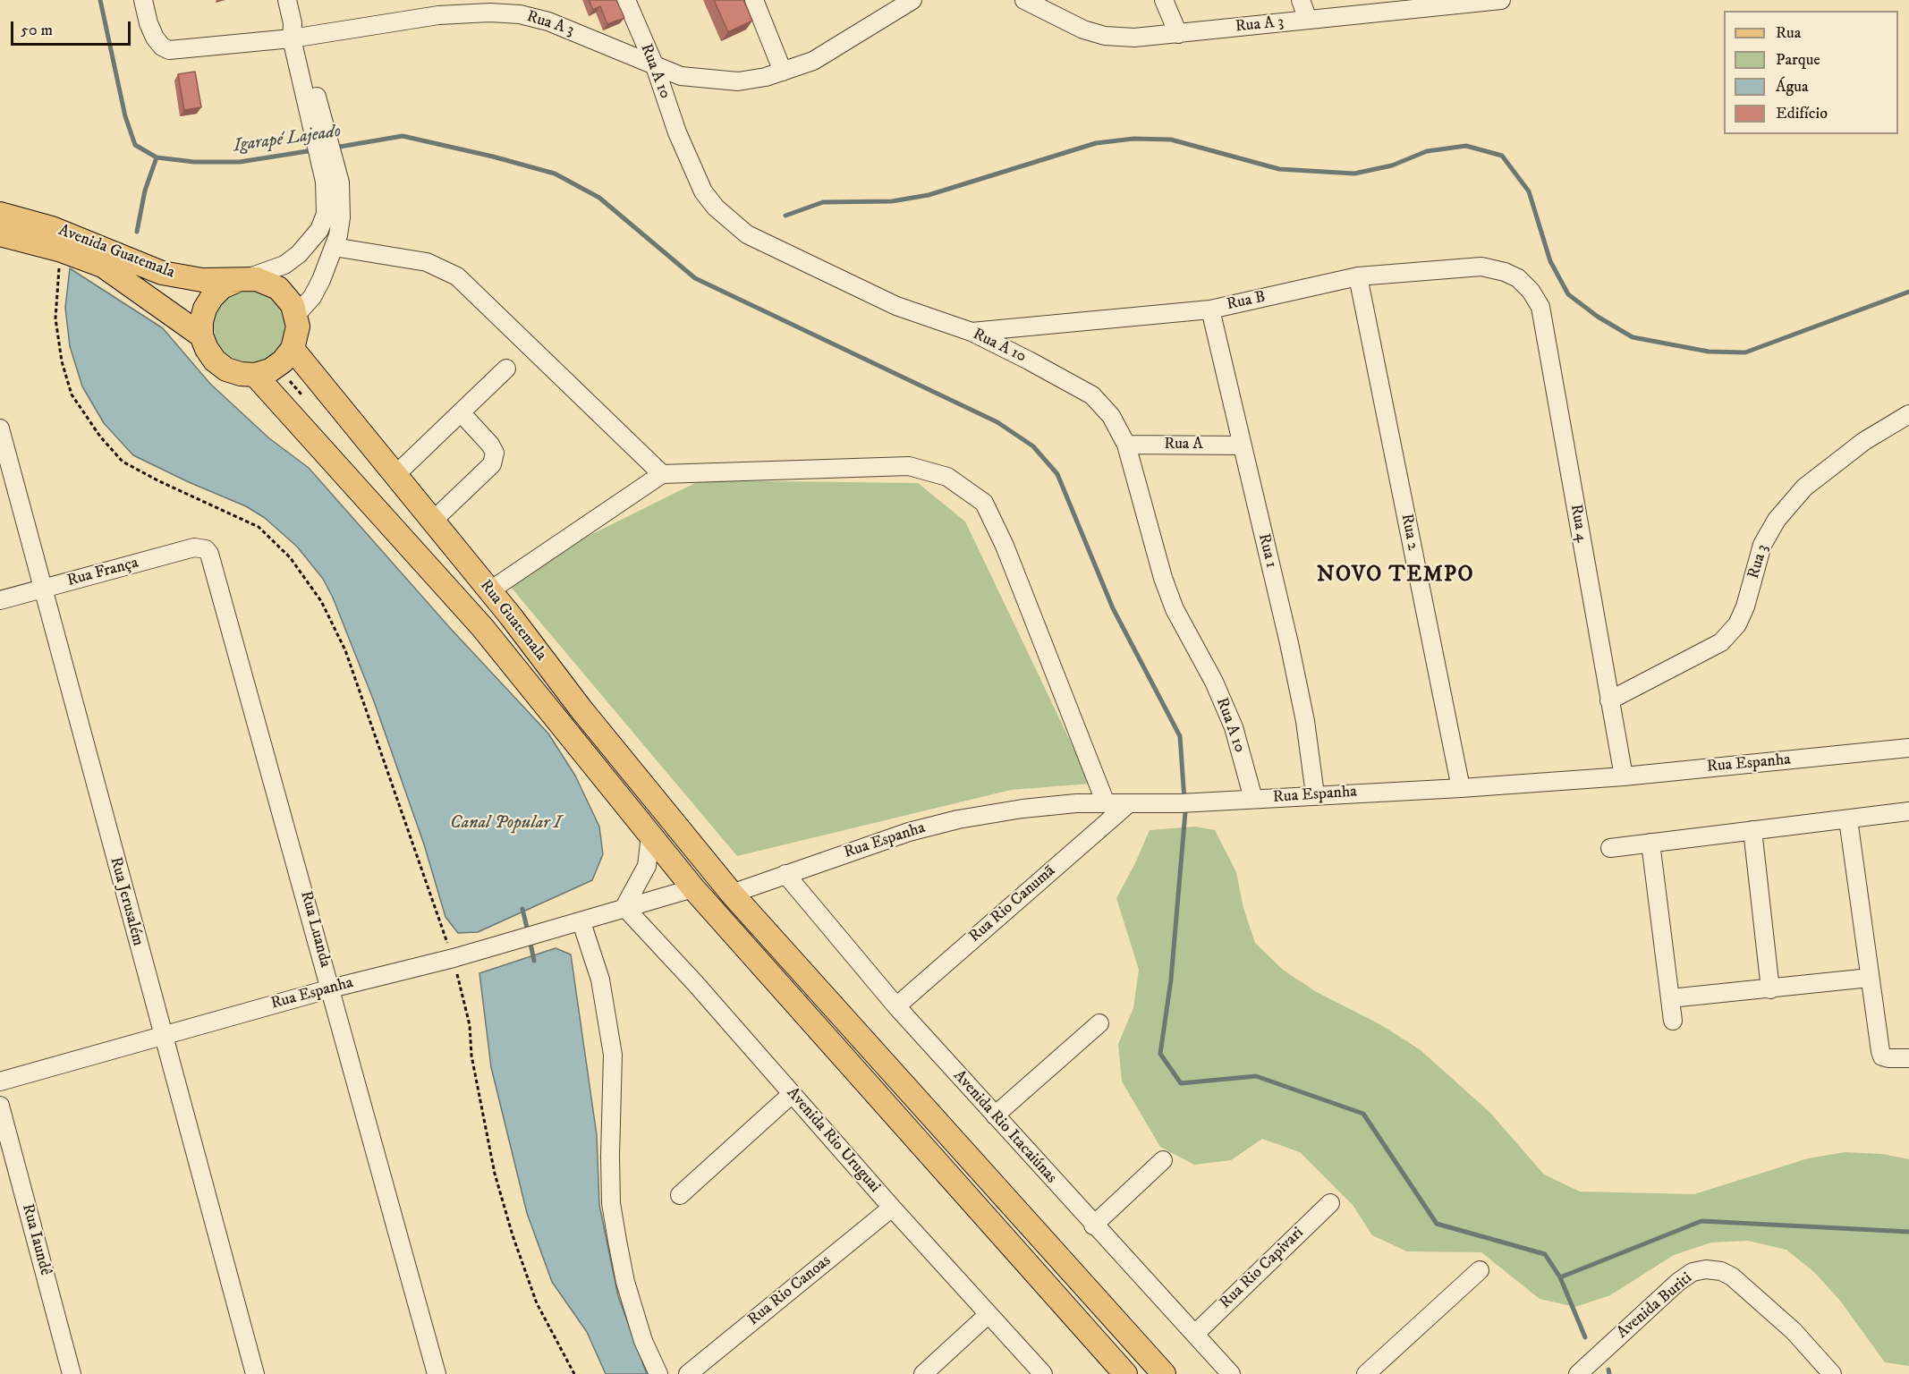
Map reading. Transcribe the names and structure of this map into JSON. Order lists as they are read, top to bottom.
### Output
{
  "streets": {
    "main road": ["Avenida Guatemala", "Rua Guatemala"],
    "street": [
      "Rua A 3",
      "Rua A 10",
      "Rua B",
      "Rua A",
      "Rua 4",
      "Rua 2",
      "Rua 1",
      "Rua 3",
      "Rua França",
      "Rua Espanha",
      "Rua Jerusalém",
      "Rua Rio Canumã",
      "Rua Luanda",
      "Avenida Rio Itacaiúnas",
      "Avenida Rio Uruguai",
      "Rua Iaundê",
      "Rua Rio Capivari",
      "Rua Rio Canoas",
      "Avenida Buriti"
    ]
  },
  "crossings": [
    ["Rua A 3", "Rua A 10"],
    ["Rua A 10", "Rua B"],
    ["Rua A 10", "Rua A"],
    ["Rua A 10", "Rua Espanha"],
    ["Avenida Guatemala", "Rua Guatemala"],
    ["Rua B", "Rua 4"],
    ["Rua B", "Rua 2"],
    ["Rua B", "Rua 1"],
    ["Rua A", "Rua 1"],
    ["Rua 4", "Rua 3"],
    ["Rua 4", "Rua Espanha"],
    ["Rua 2", "Rua Espanha"],
    ["Rua 1", "Rua Espanha"],
    ["Rua França", "Rua Jerusalém"],
    ["Rua França", "Rua Luanda"],
    ["Rua Guatemala", "Rua Espanha"],
    ["Rua Espanha", "Rua Jerusalém"],
    ["Rua Espanha", "Rua Rio Canumã"],
    ["Rua Espanha", "Rua Luanda"],
    ["Rua Espanha", "Avenida Rio Itacaiúnas"],
    ["Rua Espanha", "Avenida Rio Uruguai"],
    ["Rua Rio Canumã", "Avenida Rio Itacaiúnas"],
    ["Avenida Rio Itacaiúnas", "Rua Rio Capivari"],
    ["Avenida Rio Uruguai", "Rua Rio Canoas"]
  ],
  "districts": ["NOVO TEMPO"],
  "water": ["Igarapé Lajeado", "Canal Popular I"],
  "legend": [
    "Rua",
    "Parque",
    "Água",
    "Edifício"
  ],
  "scale_bar": "50 m"
}
